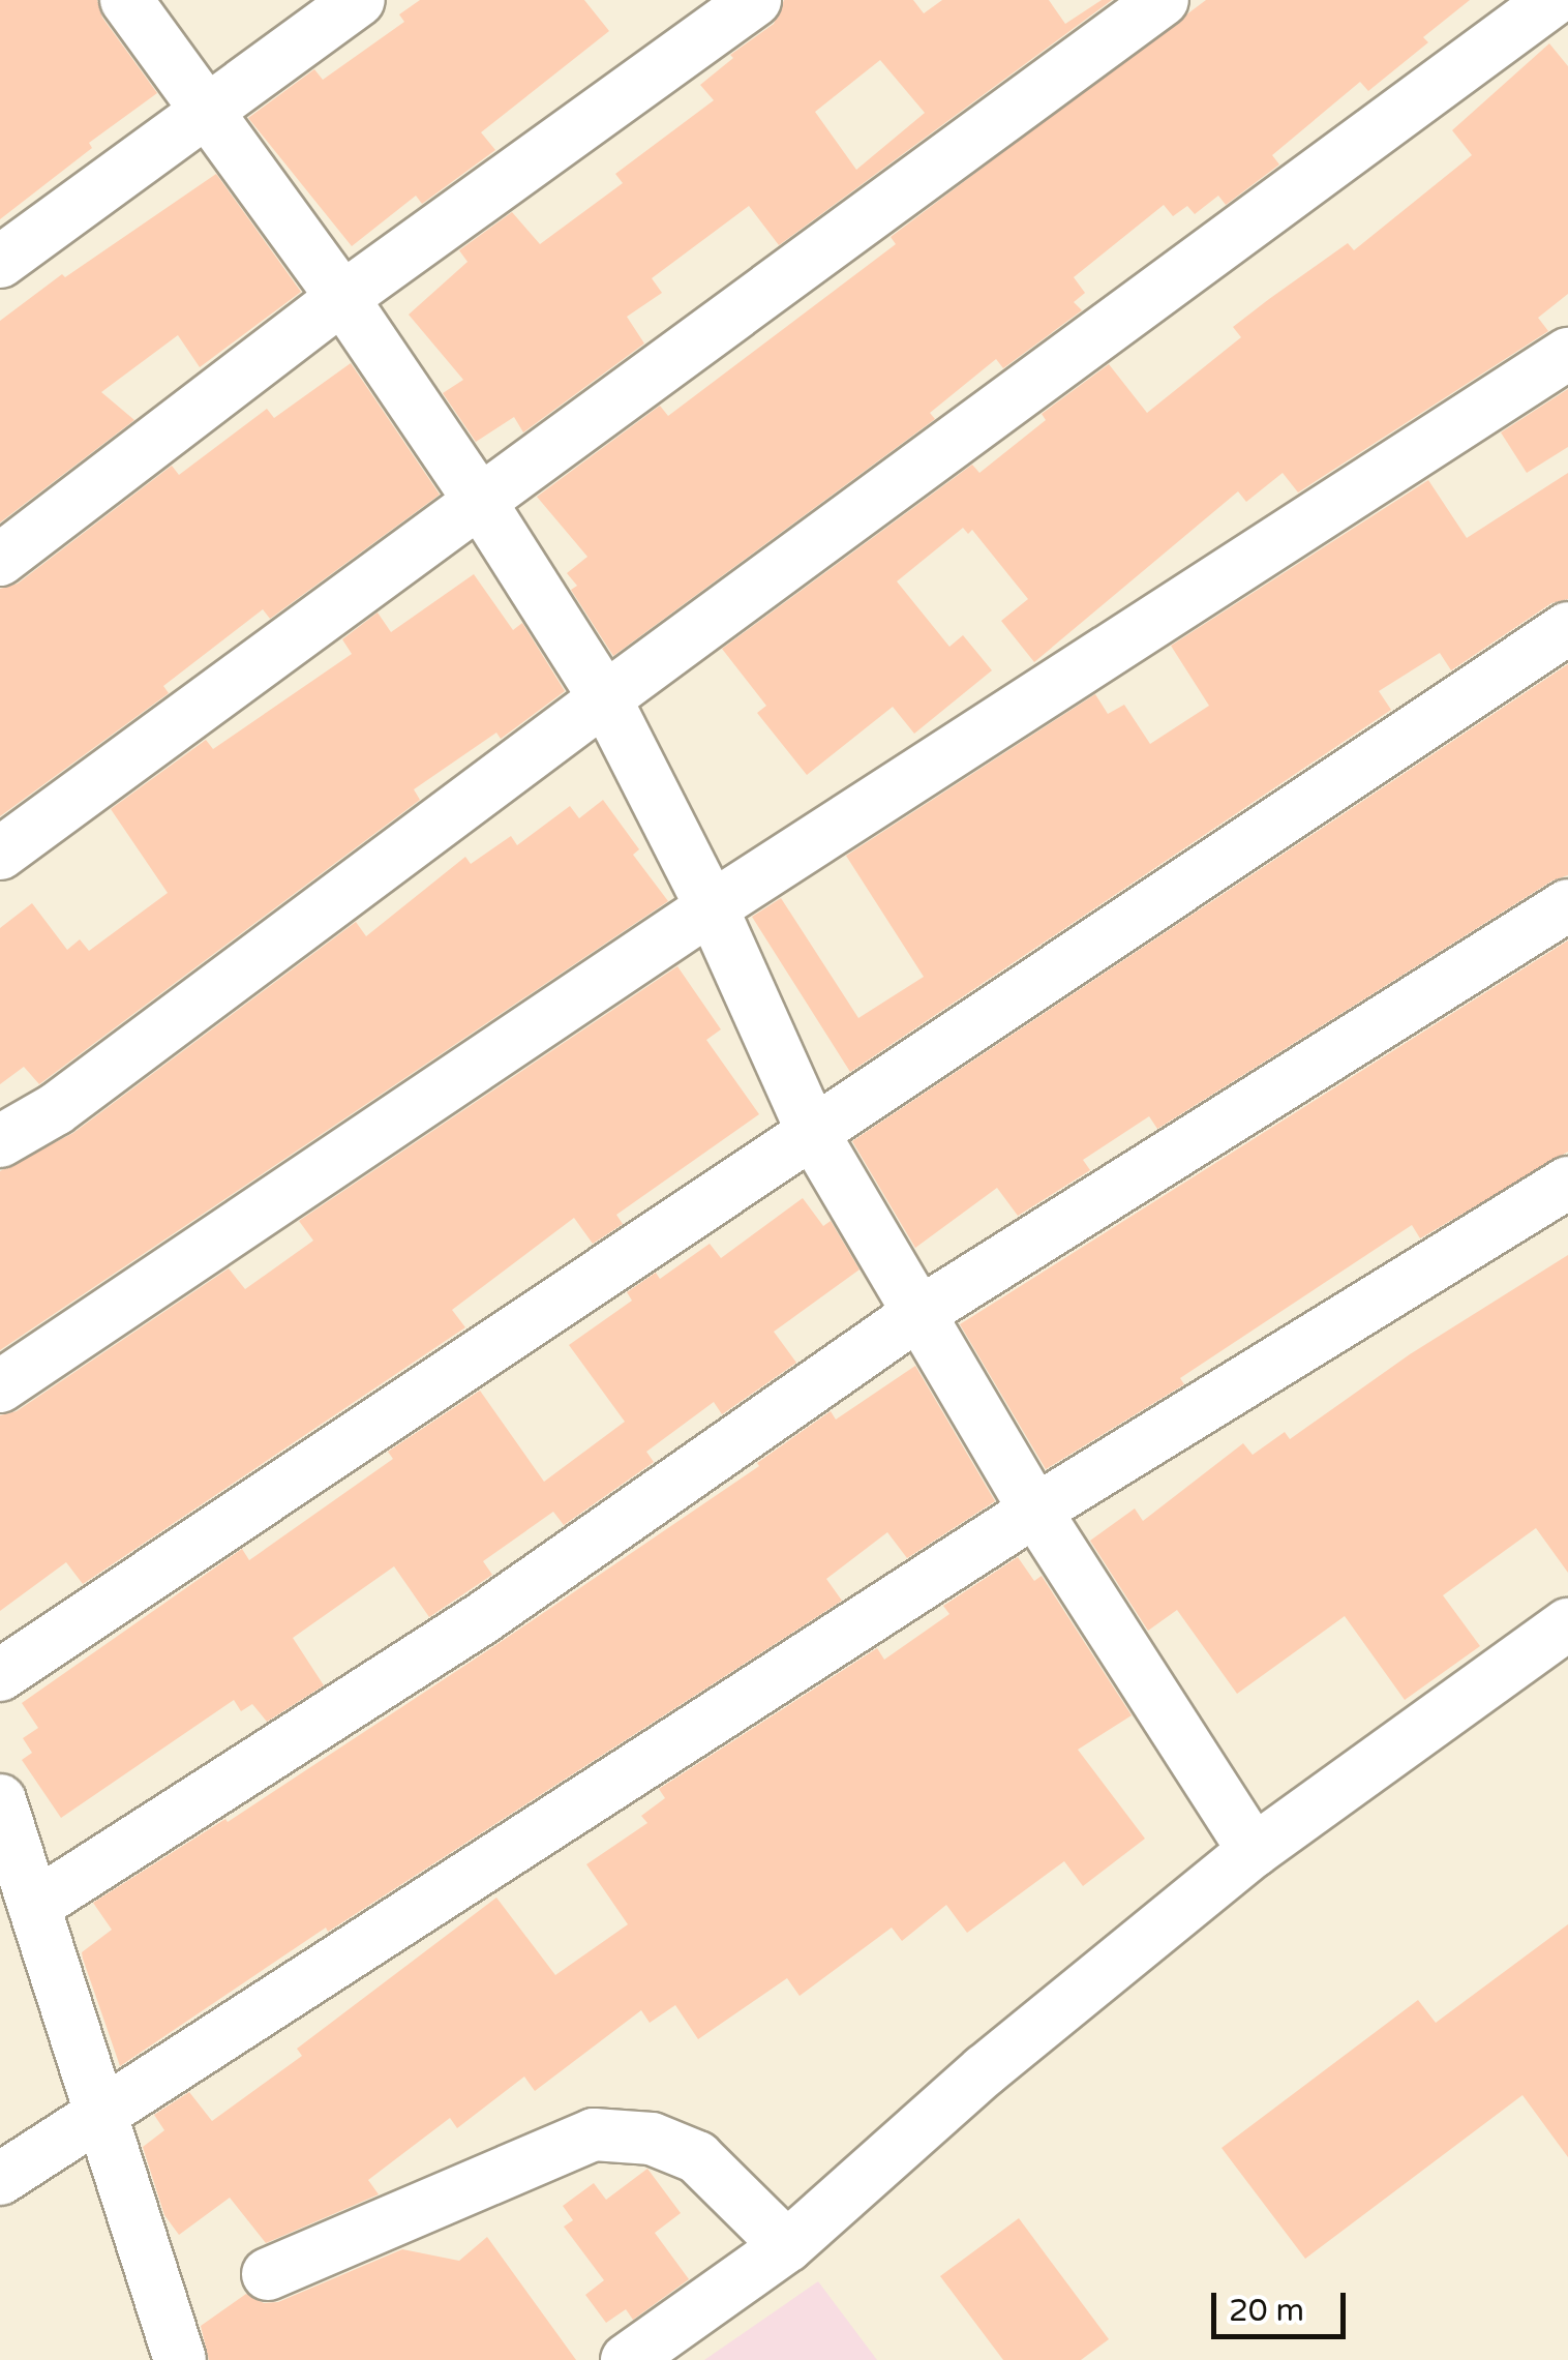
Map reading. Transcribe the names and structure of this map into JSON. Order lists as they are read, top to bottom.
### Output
{
  "scale_bar": "20 m"
}
